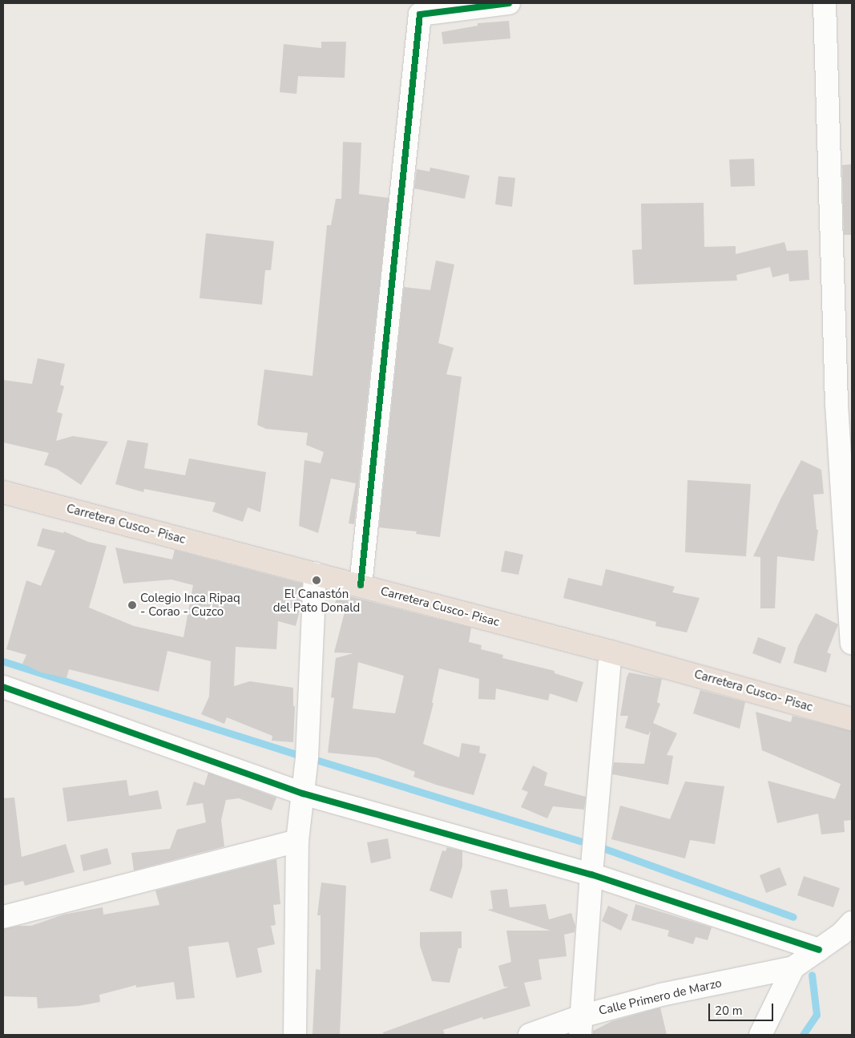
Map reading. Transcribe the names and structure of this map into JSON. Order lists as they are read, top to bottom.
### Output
{
  "streets": {
    "highway": ["Carretera Cusco- Pisac"],
    "street": ["Calle Primero de Marzo"]
  },
  "places": ["El Canastón del Pato Donald", "Colegio Inca Ripaq - Corao - Cuzco"],
  "scale_bar": "20 m"
}
